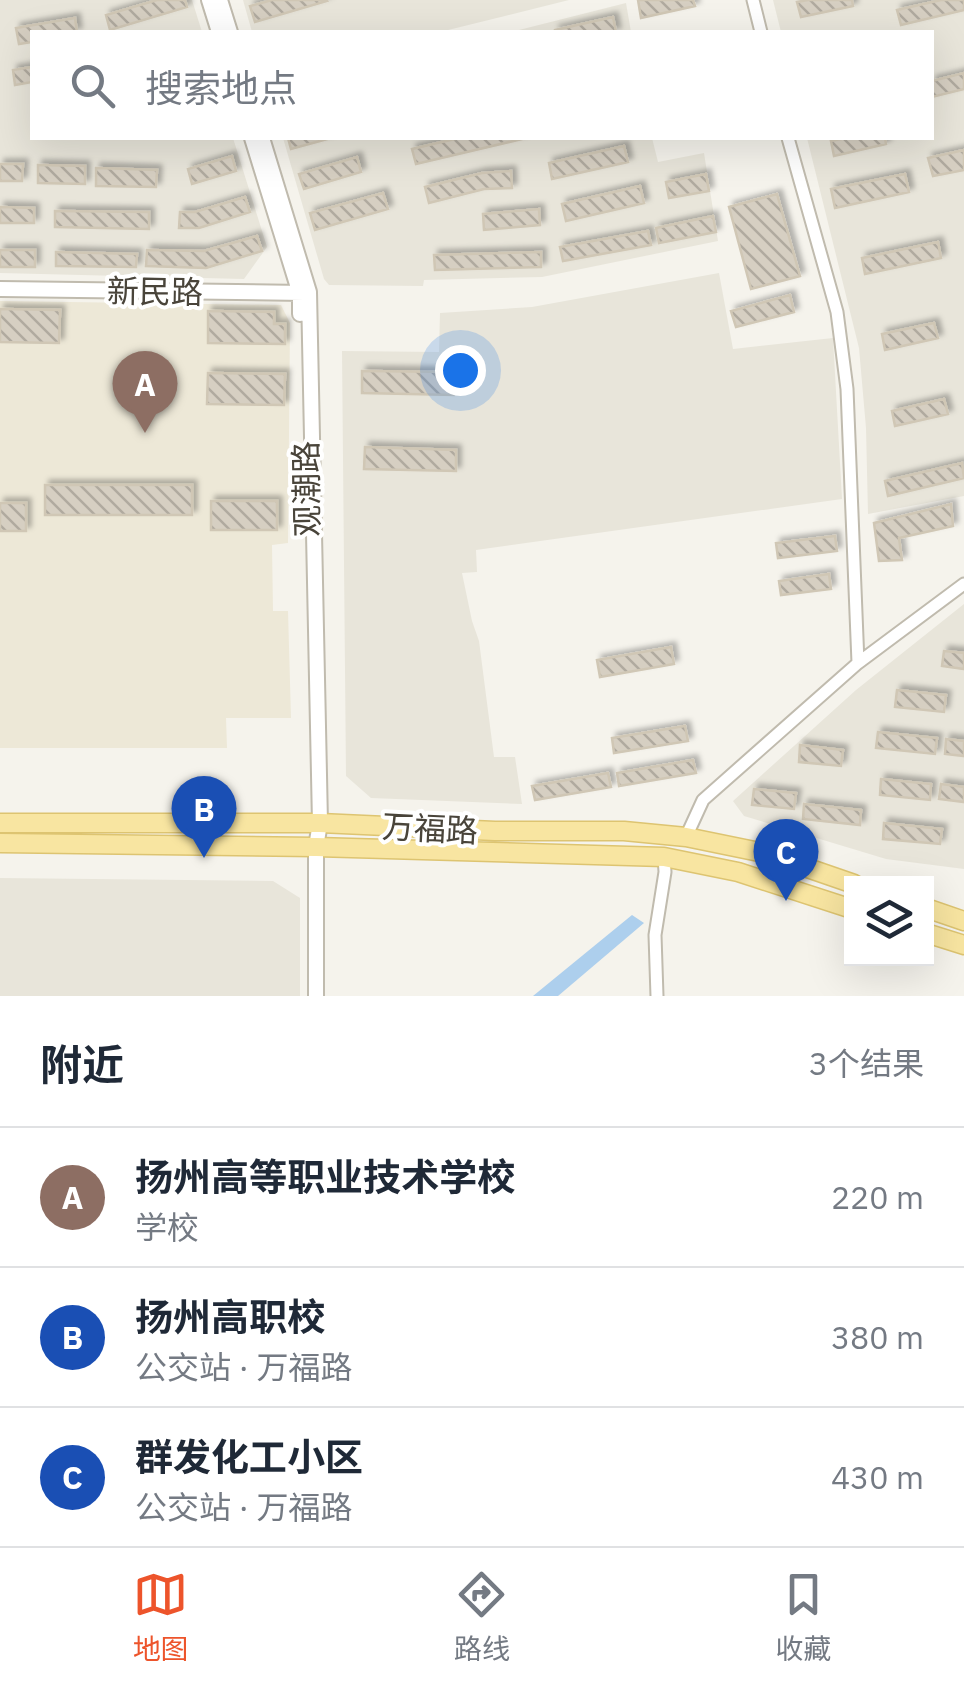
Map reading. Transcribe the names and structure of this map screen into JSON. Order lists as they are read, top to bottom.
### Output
{
  "streets": {
    "main road": ["万福路"],
    "street": ["新民路", "观潮路"]
  },
  "crossings": [
    ["新民路", "观潮路"],
    ["观潮路", "万福路"]
  ],
  "page": {
    "search": "搜索地点",
    "pins": ["A", "B", "C"],
    "heading": ["附近", "3个结果"],
    "list": [
      {
        "mark": "A",
        "name": "扬州高等职业技术学校",
        "note": "学校",
        "value": "220 m"
      },
      {
        "mark": "B",
        "name": "扬州高职校",
        "note": "公交站 · 万福路",
        "value": "380 m"
      },
      {
        "mark": "C",
        "name": "群发化工小区",
        "note": "公交站 · 万福路",
        "value": "430 m"
      }
    ],
    "nav": ["地图", "路线", "收藏"]
  }
}
